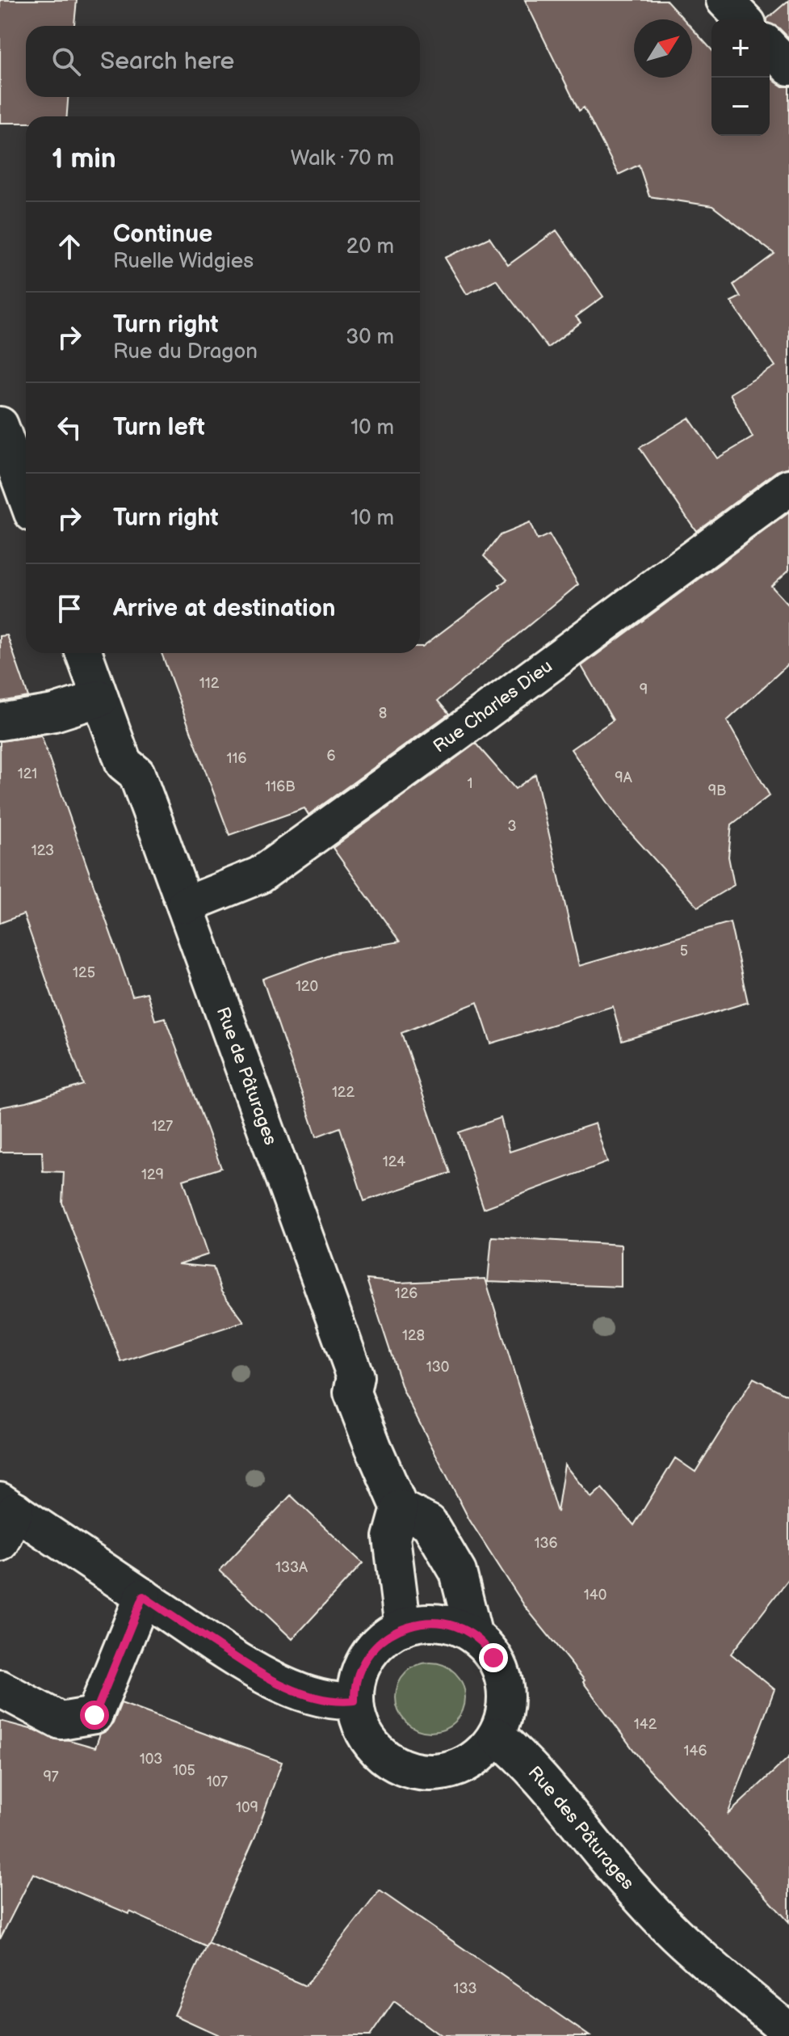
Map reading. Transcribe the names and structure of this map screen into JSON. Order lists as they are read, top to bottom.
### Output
{
  "streets": {
    "street": ["Rue Charles Dieu", "Rue de Pâturages", "Rue des Pâturages"]
  },
  "crossings": [
    ["Rue Charles Dieu", "Rue de Pâturages"]
  ],
  "house_numbers": [
    "112",
    "9",
    "8",
    "6",
    "116",
    "121",
    "9A",
    "1",
    "116B",
    "9B",
    "3",
    "123",
    "5",
    "125",
    "120",
    "122",
    "127",
    "124",
    "129",
    "126",
    "128",
    "130",
    "136",
    "133A",
    "140",
    "142",
    "146",
    "103",
    "105",
    "97",
    "107",
    "109",
    "133"
  ],
  "north": "top right",
  "page": {
    "map_buttons": ["+", "−"],
    "search": "Search here",
    "heading": ["1 min", "Walk · 70 m"],
    "list": [
      ["Continue", "Ruelle Widgies", "20 m"],
      ["Turn right", "Rue du Dragon", "30 m"],
      ["Turn left", "10 m"],
      ["Turn right", "10 m"],
      "Arrive at destination"
    ]
  }
}
